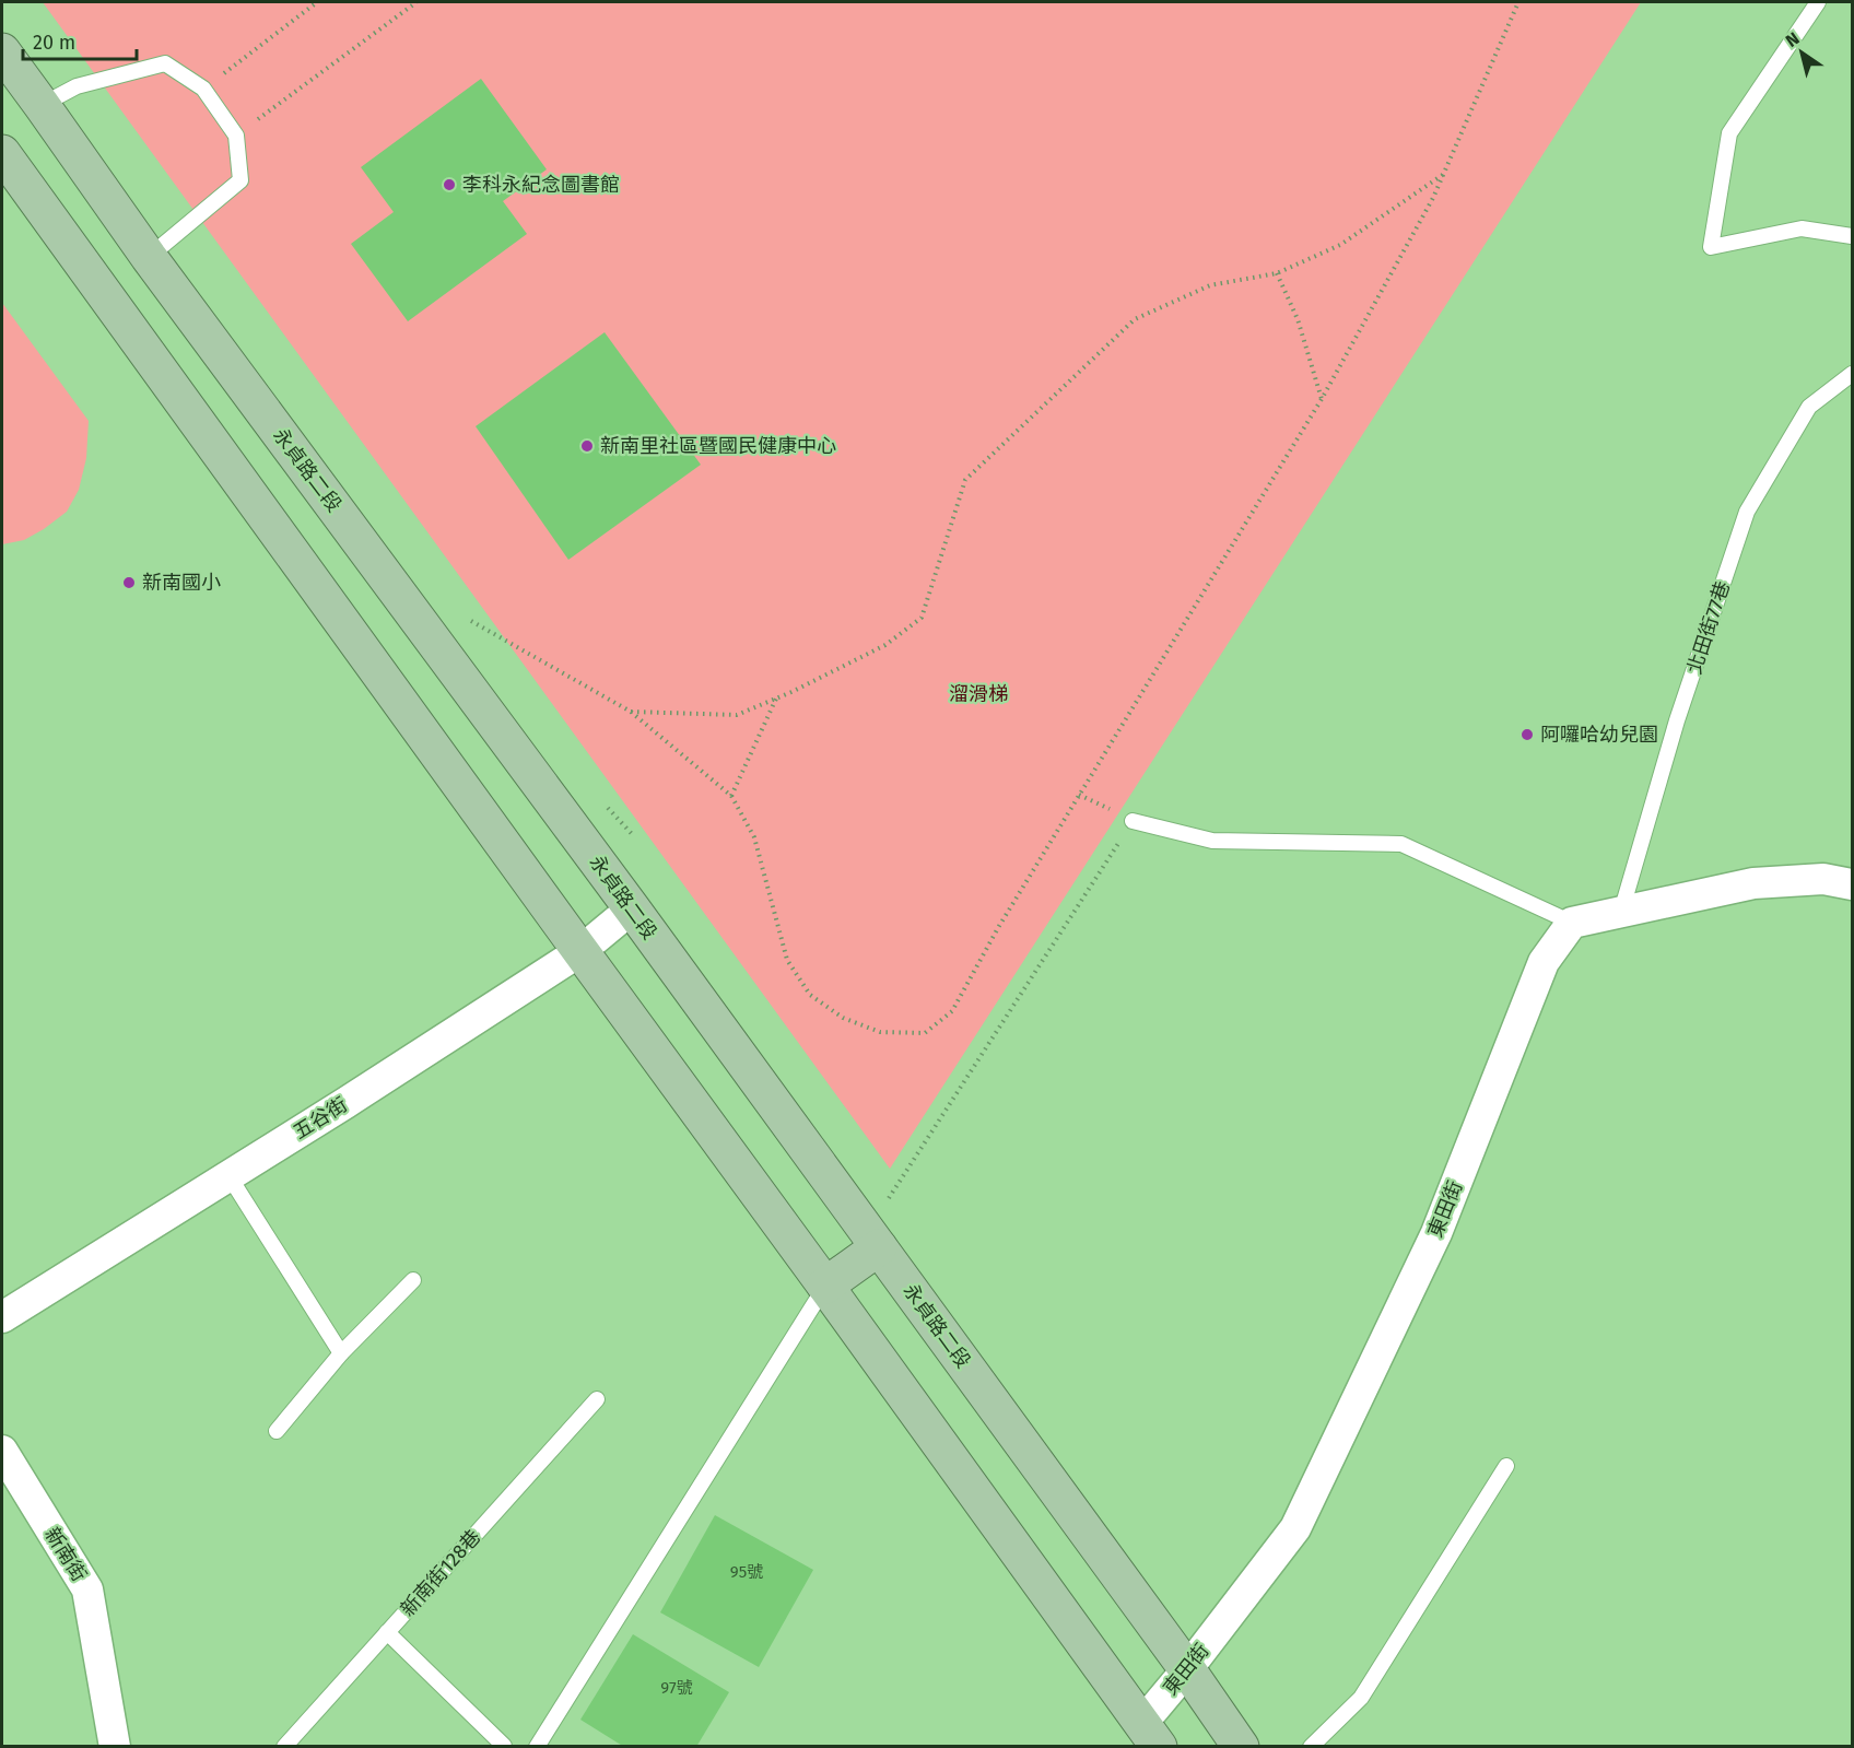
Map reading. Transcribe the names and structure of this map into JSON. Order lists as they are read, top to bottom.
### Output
{
  "streets": {
    "main road": ["永貞路二段"],
    "street": ["五谷街", "東田街", "新南街"],
    "lane": ["北田街77巷", "新南街128巷"]
  },
  "crossings": [
    ["永貞路二段", "五谷街"],
    ["永貞路二段", "東田街"]
  ],
  "parks": ["溜滑梯"],
  "places": [
    "李科永紀念圖書館",
    "新南里社區暨國民健康中心",
    "新南國小",
    "阿囉哈幼兒園"
  ],
  "house_numbers": ["95號", "97號"],
  "scale_bar": "20 m",
  "north": "top left"
}
